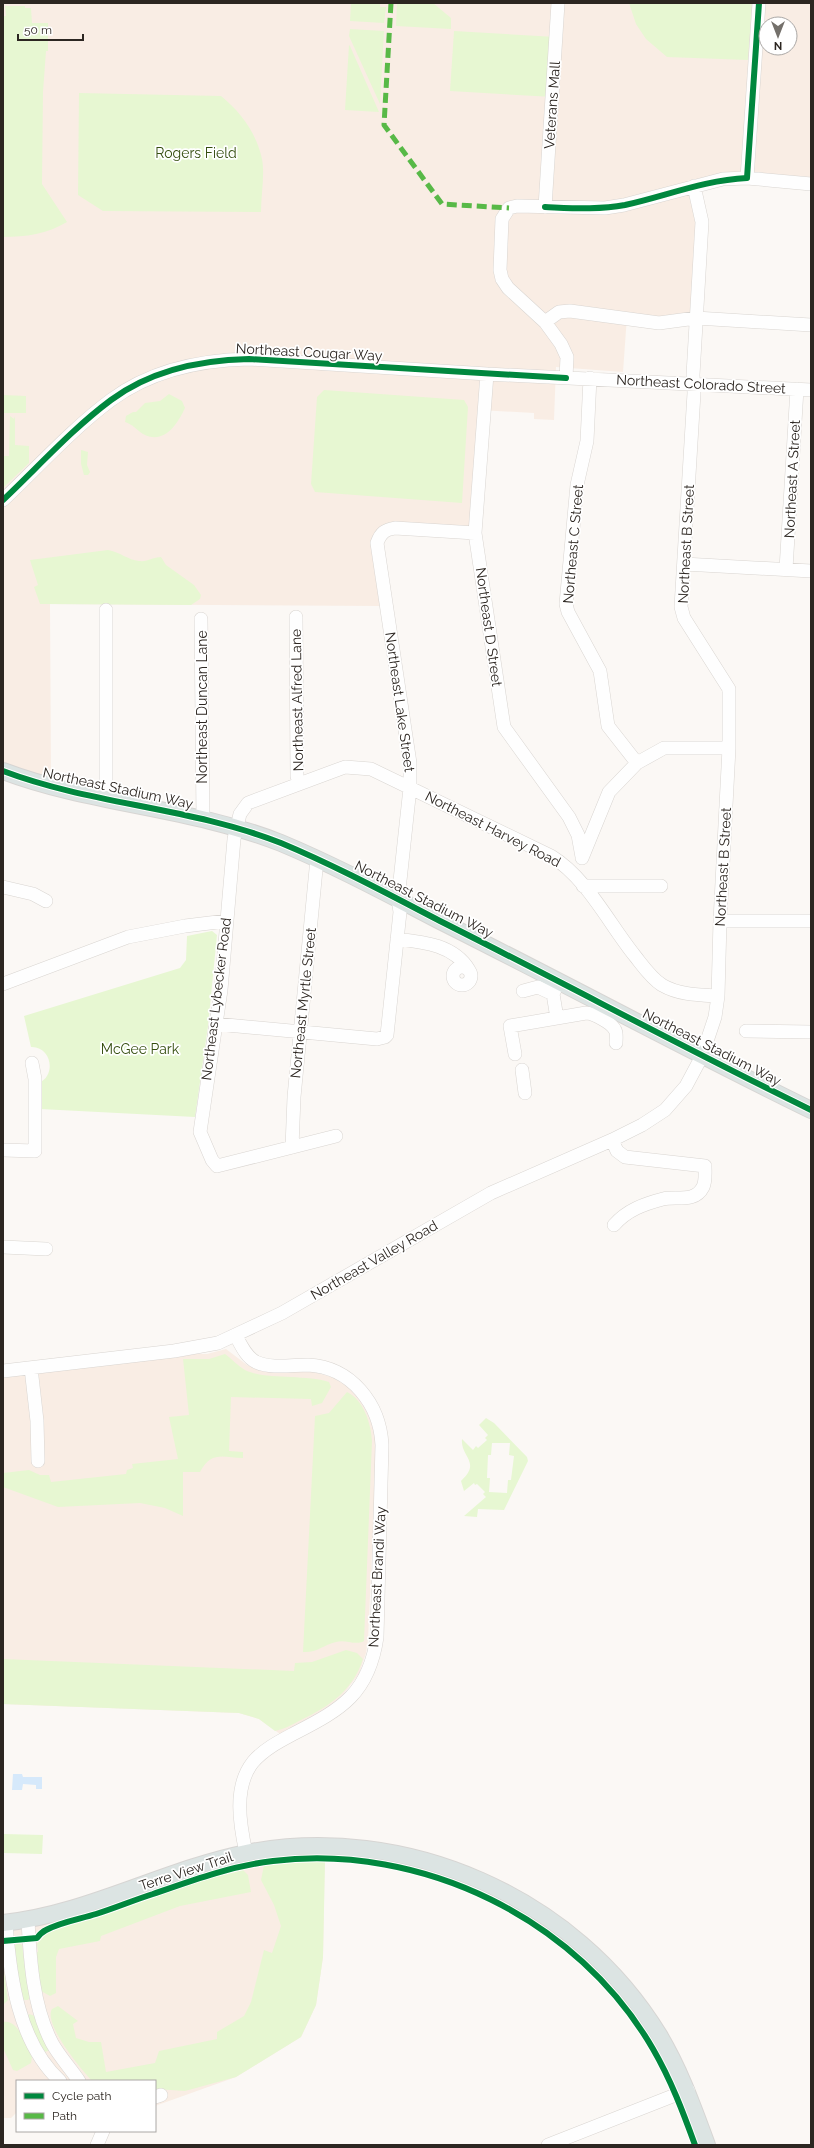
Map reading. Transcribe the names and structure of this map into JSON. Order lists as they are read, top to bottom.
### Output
{
  "streets": {
    "main road": ["Northeast Stadium Way"],
    "street": [
      "Veterans Mall",
      "Northeast Cougar Way",
      "Northeast Colorado Street",
      "Northeast A Street",
      "Northeast C Street",
      "Northeast B Street",
      "Northeast D Street",
      "Northeast Alfred Lane",
      "Northeast Lake Street",
      "Northeast Duncan Lane",
      "Northeast Harvey Road",
      "Northeast Lybecker Road",
      "Northeast Myrtle Street",
      "Northeast Valley Road",
      "Northeast Brandi Way"
    ],
    "cycle path": ["Terre View Trail"]
  },
  "crossings": [
    ["Northeast Cougar Way", "Northeast Colorado Street"],
    ["Northeast Cougar Way", "Northeast C Street"],
    ["Northeast Cougar Way", "Northeast D Street"],
    ["Northeast Colorado Street", "Northeast A Street"],
    ["Northeast Colorado Street", "Northeast C Street"],
    ["Northeast Colorado Street", "Northeast B Street"],
    ["Northeast B Street", "Northeast Stadium Way"],
    ["Northeast B Street", "Northeast Harvey Road"],
    ["Northeast B Street", "Northeast Valley Road"],
    ["Northeast D Street", "Northeast Lake Street"],
    ["Northeast Alfred Lane", "Northeast Harvey Road"],
    ["Northeast Lake Street", "Northeast Stadium Way"],
    ["Northeast Lake Street", "Northeast Harvey Road"],
    ["Northeast Lake Street", "Northeast Myrtle Street"],
    ["Northeast Duncan Lane", "Northeast Stadium Way"],
    ["Northeast Stadium Way", "Northeast Harvey Road"],
    ["Northeast Stadium Way", "Northeast Lybecker Road"],
    ["Northeast Stadium Way", "Northeast Myrtle Street"],
    ["Northeast Stadium Way", "Northeast Valley Road"],
    ["Northeast Harvey Road", "Northeast Lybecker Road"],
    ["Northeast Lybecker Road", "Northeast Myrtle Street"],
    ["Northeast Valley Road", "Northeast Brandi Way"]
  ],
  "parks": ["Rogers Field", "McGee Park"],
  "legend": ["Cycle path", "Path"],
  "scale_bar": "50 m",
  "north": "bottom"
}
